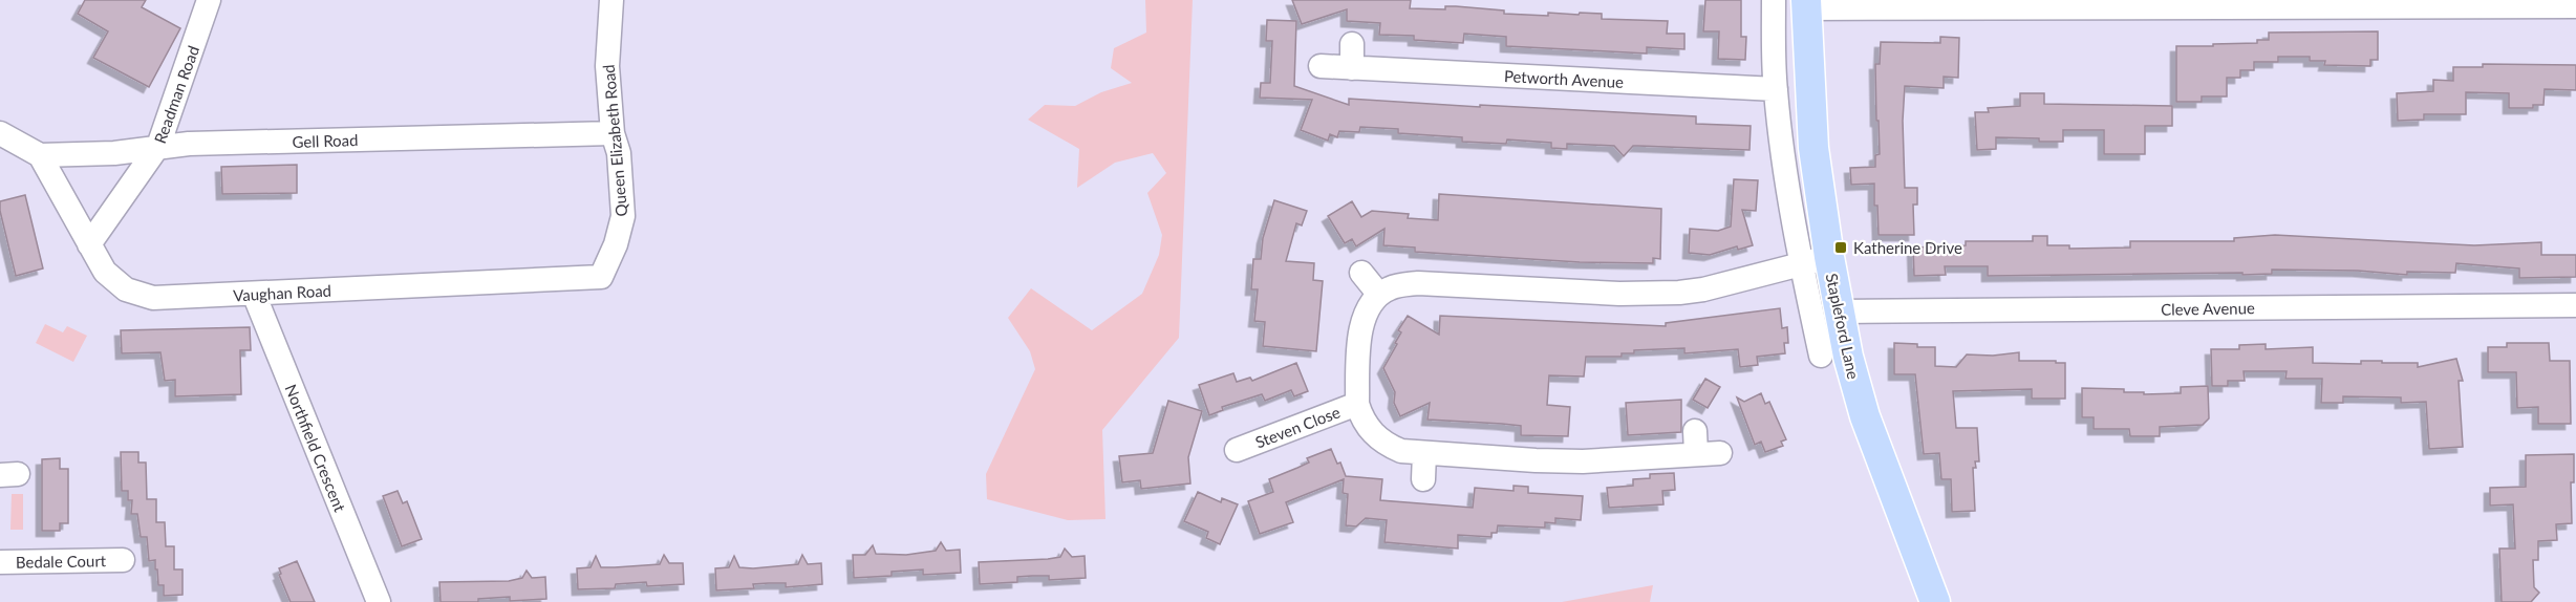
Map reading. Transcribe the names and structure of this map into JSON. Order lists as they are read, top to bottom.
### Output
{
  "streets": {
    "main road": ["Stapleford Lane"],
    "street": [
      "Petworth Avenue",
      "Readman Road",
      "Gell Road",
      "Queen Elizabeth Road",
      "Vaughan Road",
      "Cleve Avenue",
      "Steven Close",
      "Northfield Crescent",
      "Bedale Court"
    ]
  },
  "crossings": [
    ["Petworth Avenue", "Stapleford Lane"],
    ["Readman Road", "Gell Road"],
    ["Readman Road", "Vaughan Road"],
    ["Gell Road", "Queen Elizabeth Road"],
    ["Gell Road", "Vaughan Road"],
    ["Queen Elizabeth Road", "Vaughan Road"],
    ["Vaughan Road", "Northfield Crescent"],
    ["Cleve Avenue", "Stapleford Lane"]
  ],
  "places": {
    "transit": ["Katherine Drive"]
  }
}
